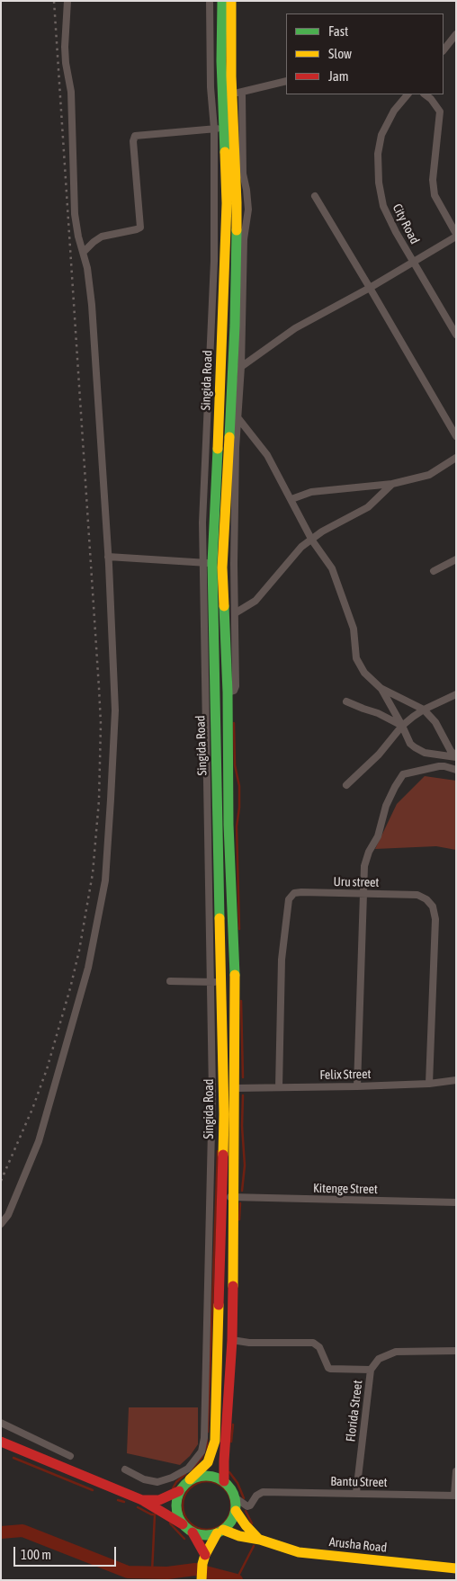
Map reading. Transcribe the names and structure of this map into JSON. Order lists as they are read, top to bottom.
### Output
{
  "streets": {
    "main road": ["Singida Road", "Arusha Road"],
    "street": [
      "City Road",
      "Uru street",
      "Felix Street",
      "Kitenge Street",
      "Florida Street",
      "Bantu Street"
    ]
  },
  "crossings": [
    ["Singida Road", "Felix Street"],
    ["Singida Road", "Kitenge Street"],
    ["Singida Road", "Bantu Street"],
    ["Singida Road", "Arusha Road"],
    ["Uru street", "Felix Street"],
    ["Florida Street", "Bantu Street"],
    ["Bantu Street", "Arusha Road"]
  ],
  "legend": ["Fast", "Slow", "Jam"],
  "scale_bar": "100 m"
}
